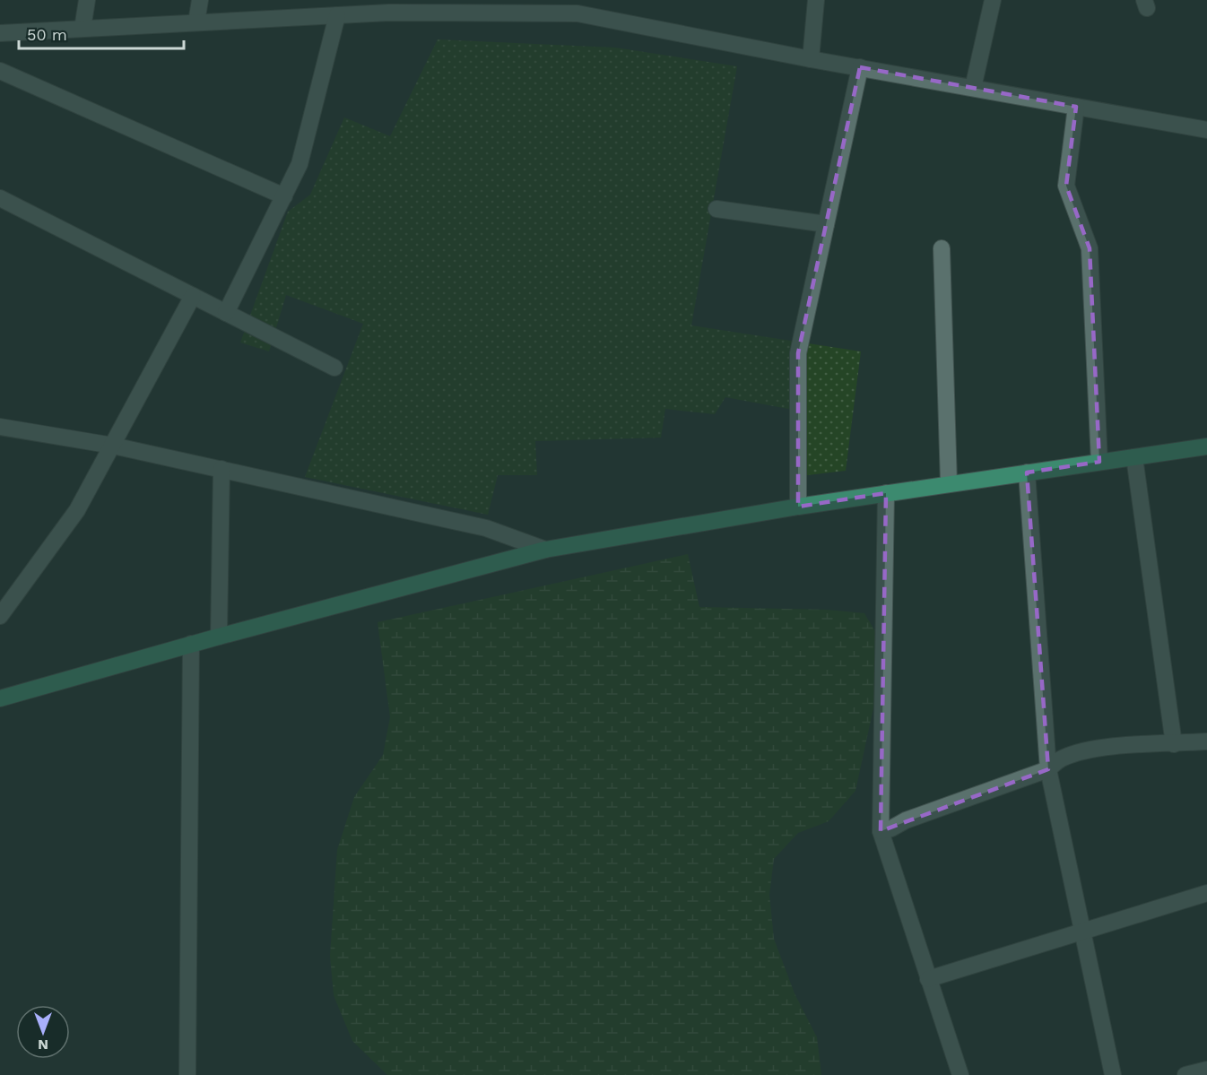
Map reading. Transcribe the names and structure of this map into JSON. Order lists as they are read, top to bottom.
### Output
{
  "scale_bar": "50 m",
  "north": "bottom"
}
